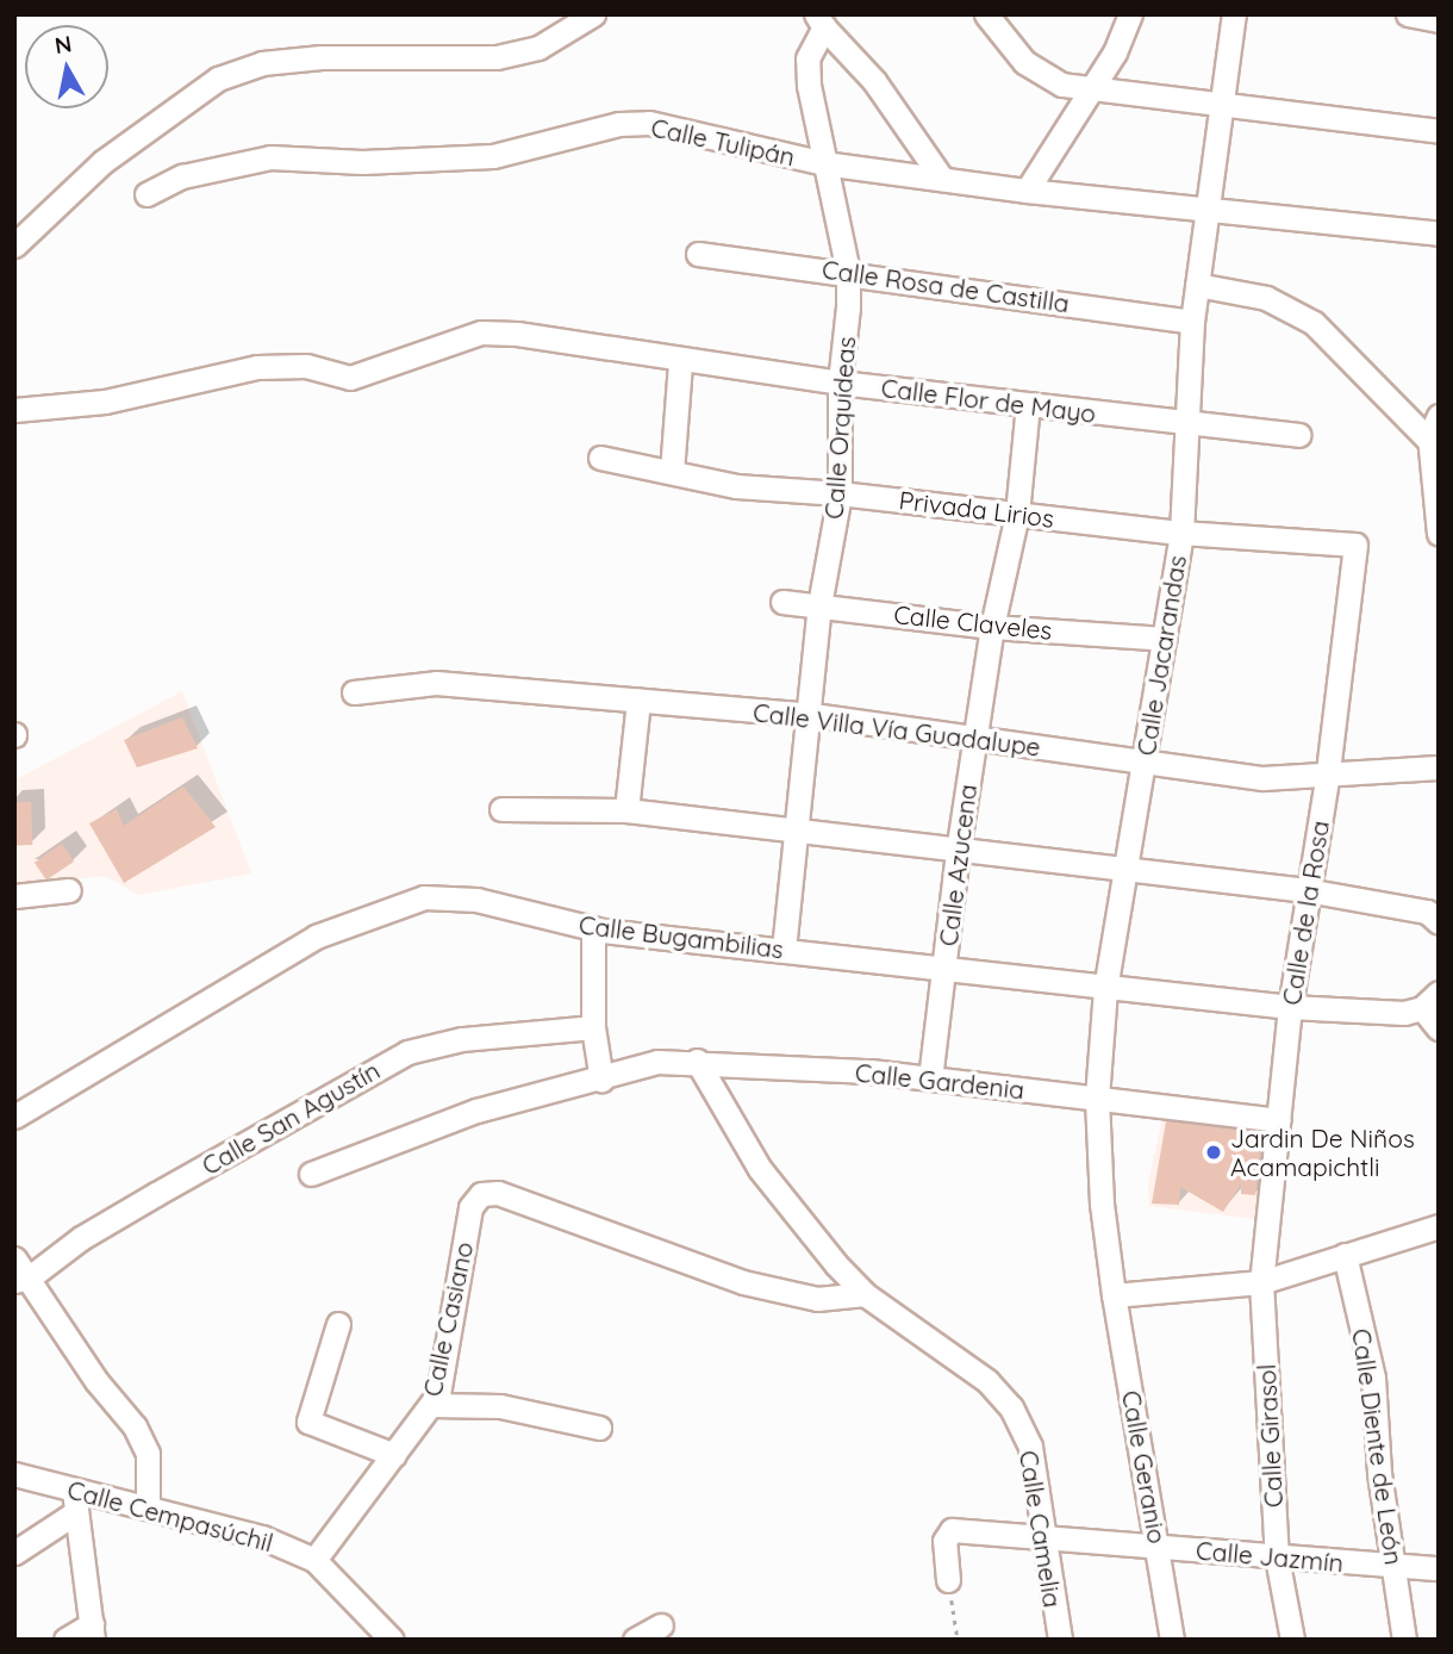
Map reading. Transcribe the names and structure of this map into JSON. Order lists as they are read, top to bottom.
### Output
{
  "streets": {
    "street": [
      "Calle Tulipán",
      "Calle Rosa de Castilla",
      "Calle Flor de Mayo",
      "Calle Orquídeas",
      "Privada Lirios",
      "Calle Claveles",
      "Calle Jacarandas",
      "Calle Villa Vía Guadalupe",
      "Calle Azucena",
      "Calle de la Rosa",
      "Calle Bugambilias",
      "Calle Gardenia",
      "Calle San Agustín",
      "Calle Casiano",
      "Calle Girasol",
      "Calle Diente de León",
      "Calle Geranio",
      "Calle Cempasúchil",
      "Calle Camelia",
      "Calle Jazmín"
    ]
  },
  "crossings": [
    ["Calle Tulipán", "Calle Orquídeas"],
    ["Calle Tulipán", "Calle Jacarandas"],
    ["Calle Rosa de Castilla", "Calle Orquídeas"],
    ["Calle Rosa de Castilla", "Calle Jacarandas"],
    ["Calle Flor de Mayo", "Calle Orquídeas"],
    ["Calle Flor de Mayo", "Calle Jacarandas"],
    ["Calle Flor de Mayo", "Calle Azucena"],
    ["Calle Orquídeas", "Privada Lirios"],
    ["Calle Orquídeas", "Calle Claveles"],
    ["Calle Orquídeas", "Calle Villa Vía Guadalupe"],
    ["Calle Orquídeas", "Calle Bugambilias"],
    ["Privada Lirios", "Calle Jacarandas"],
    ["Privada Lirios", "Calle Azucena"],
    ["Privada Lirios", "Calle de la Rosa"],
    ["Calle Claveles", "Calle Jacarandas"],
    ["Calle Claveles", "Calle Azucena"],
    ["Calle Jacarandas", "Calle Villa Vía Guadalupe"],
    ["Calle Jacarandas", "Calle Bugambilias"],
    ["Calle Jacarandas", "Calle Gardenia"],
    ["Calle Jacarandas", "Calle Geranio"],
    ["Calle Villa Vía Guadalupe", "Calle Azucena"],
    ["Calle Villa Vía Guadalupe", "Calle de la Rosa"],
    ["Calle Azucena", "Calle Bugambilias"],
    ["Calle Azucena", "Calle Gardenia"],
    ["Calle de la Rosa", "Calle Bugambilias"],
    ["Calle de la Rosa", "Calle Gardenia"],
    ["Calle de la Rosa", "Calle Girasol"],
    ["Calle Gardenia", "Calle Camelia"],
    ["Calle Casiano", "Calle Cempasúchil"],
    ["Calle Casiano", "Calle Camelia"],
    ["Calle Girasol", "Calle Jazmín"],
    ["Calle Diente de León", "Calle Jazmín"],
    ["Calle Geranio", "Calle Jazmín"],
    ["Calle Camelia", "Calle Jazmín"]
  ],
  "places": ["Jardin De Niños Acamapichtli"],
  "north": "top"
}
